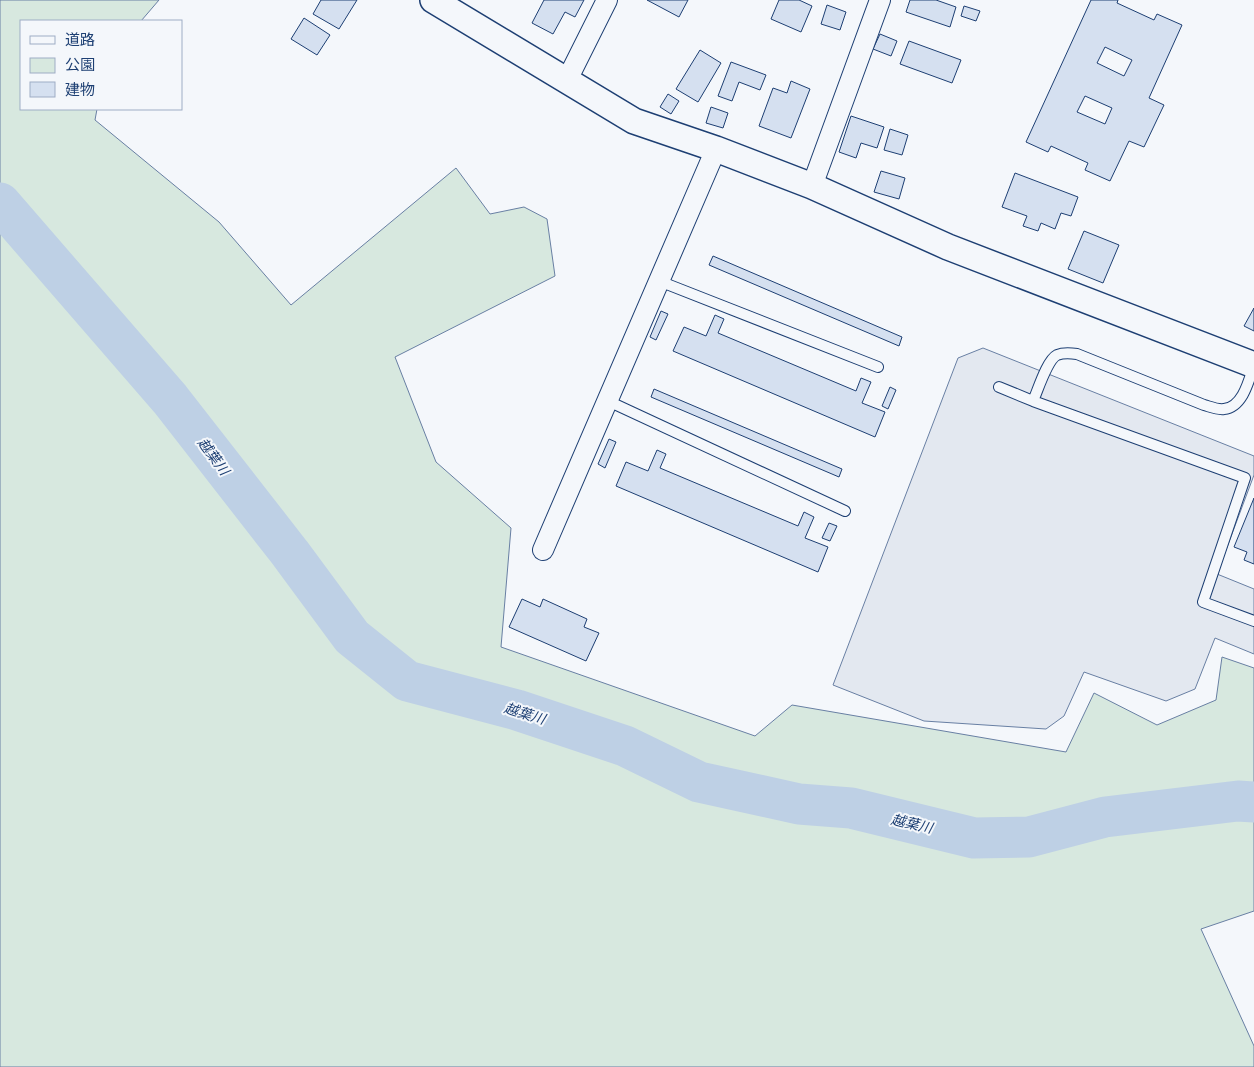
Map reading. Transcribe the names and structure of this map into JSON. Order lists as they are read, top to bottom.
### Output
{
  "water": ["越葉川"],
  "legend": ["道路", "公園", "建物"]
}
